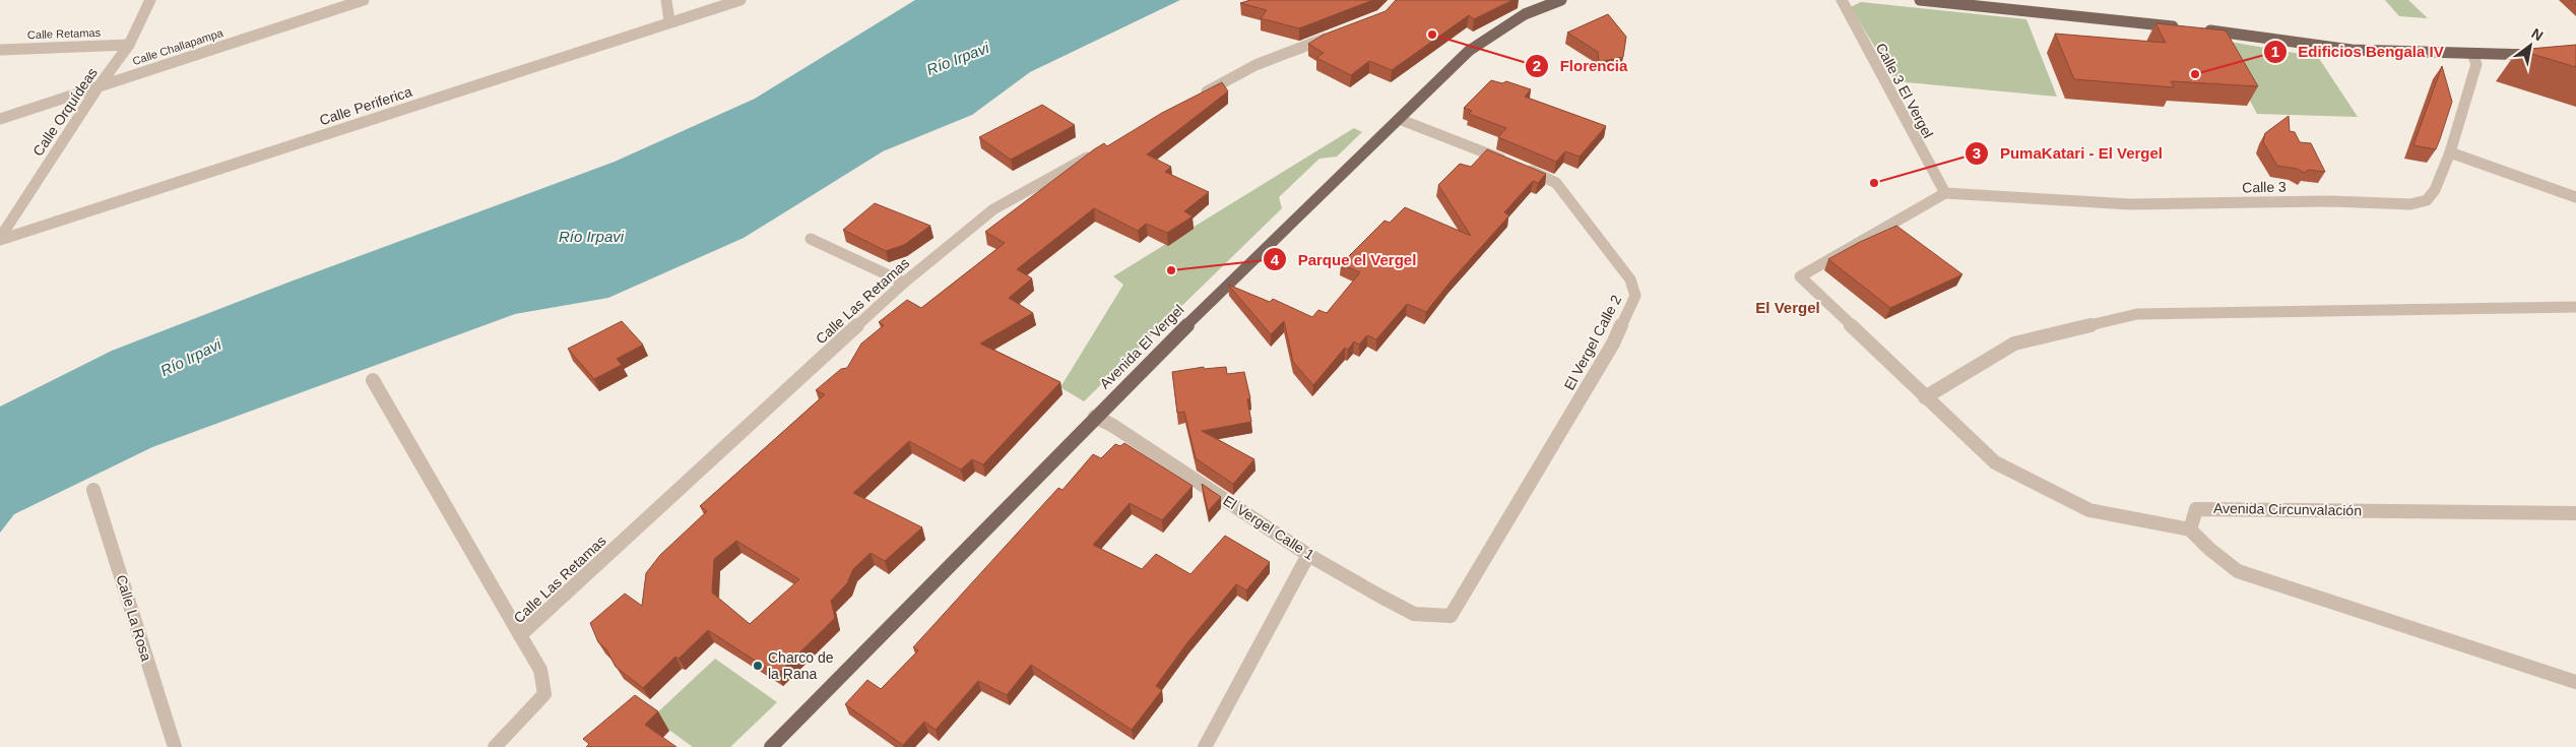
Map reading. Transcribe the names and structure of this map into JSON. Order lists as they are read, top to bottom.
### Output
{
  "streets": {
    "main road": ["Avenida El Vergel"],
    "street": [
      "Calle Retamas",
      "Calle Challapampa",
      "Calle 3 El Vergel",
      "Calle Periferica",
      "Calle Orquídeas",
      "Calle 3",
      "Calle Las Retamas",
      "El Vergel Calle 2",
      "Avenida Circunvalación",
      "El Vergel Calle 1",
      "Calle La Rosa"
    ]
  },
  "crossings": [
    ["Calle Retamas", "Calle Orquídeas"],
    ["Calle Challapampa", "Calle Orquídeas"],
    ["Calle 3 El Vergel", "Calle 3"],
    ["Calle Periferica", "Calle Orquídeas"],
    ["El Vergel Calle 2", "Avenida El Vergel"],
    ["El Vergel Calle 2", "El Vergel Calle 1"],
    ["Avenida El Vergel", "El Vergel Calle 1"]
  ],
  "districts": ["El Vergel"],
  "water": ["Río Irpavi"],
  "places": [
    "Florencia",
    "Edificios Bengala IV",
    "PumaKatari - El Vergel",
    "Parque el Vergel",
    "Charco de la Rana"
  ],
  "north": "top right"
}
